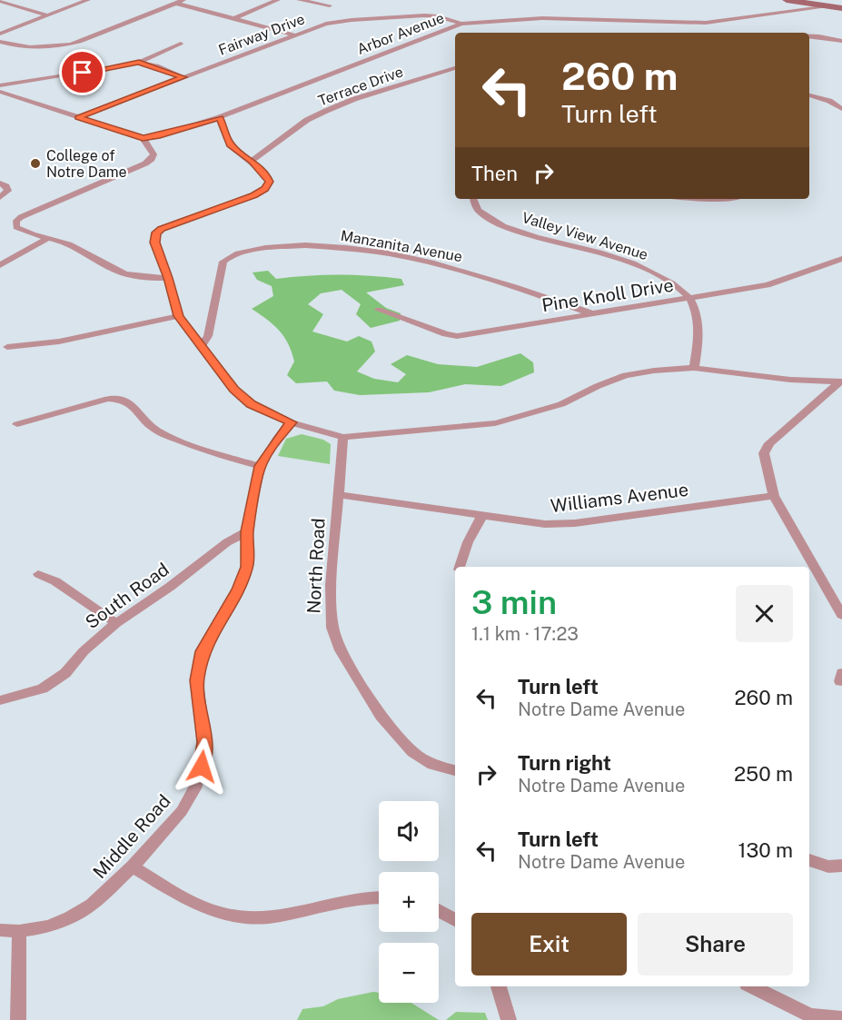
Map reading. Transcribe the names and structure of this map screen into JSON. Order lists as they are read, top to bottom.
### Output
{
  "streets": {
    "street": [
      "Arbor Avenue",
      "Fairway Drive",
      "Terrace Drive",
      "Valley View Avenue",
      "Manzanita Avenue",
      "Pine Knoll Drive",
      "Williams Avenue",
      "North Road",
      "South Road",
      "Middle Road"
    ]
  },
  "crossings": [
    ["Arbor Avenue", "Fairway Drive"],
    ["Valley View Avenue", "Pine Knoll Drive"],
    ["Manzanita Avenue", "Pine Knoll Drive"],
    ["Williams Avenue", "North Road"],
    ["South Road", "Middle Road"]
  ],
  "places": ["College of Notre Dame"],
  "page": {
    "turn": ["260 m", "Turn left"],
    "then": "Then",
    "heading": ["3 min", "1.1 km · 17:23"],
    "list": [
      {
        "name": "Turn left",
        "note": "Notre Dame Avenue",
        "value": "260 m"
      },
      {
        "name": "Turn right",
        "note": "Notre Dame Avenue",
        "value": "250 m"
      },
      {
        "name": "Turn left",
        "note": "Notre Dame Avenue",
        "value": "130 m"
      }
    ],
    "map_buttons": ["+", "−"],
    "buttons": ["Exit", "Share"]
  }
}
